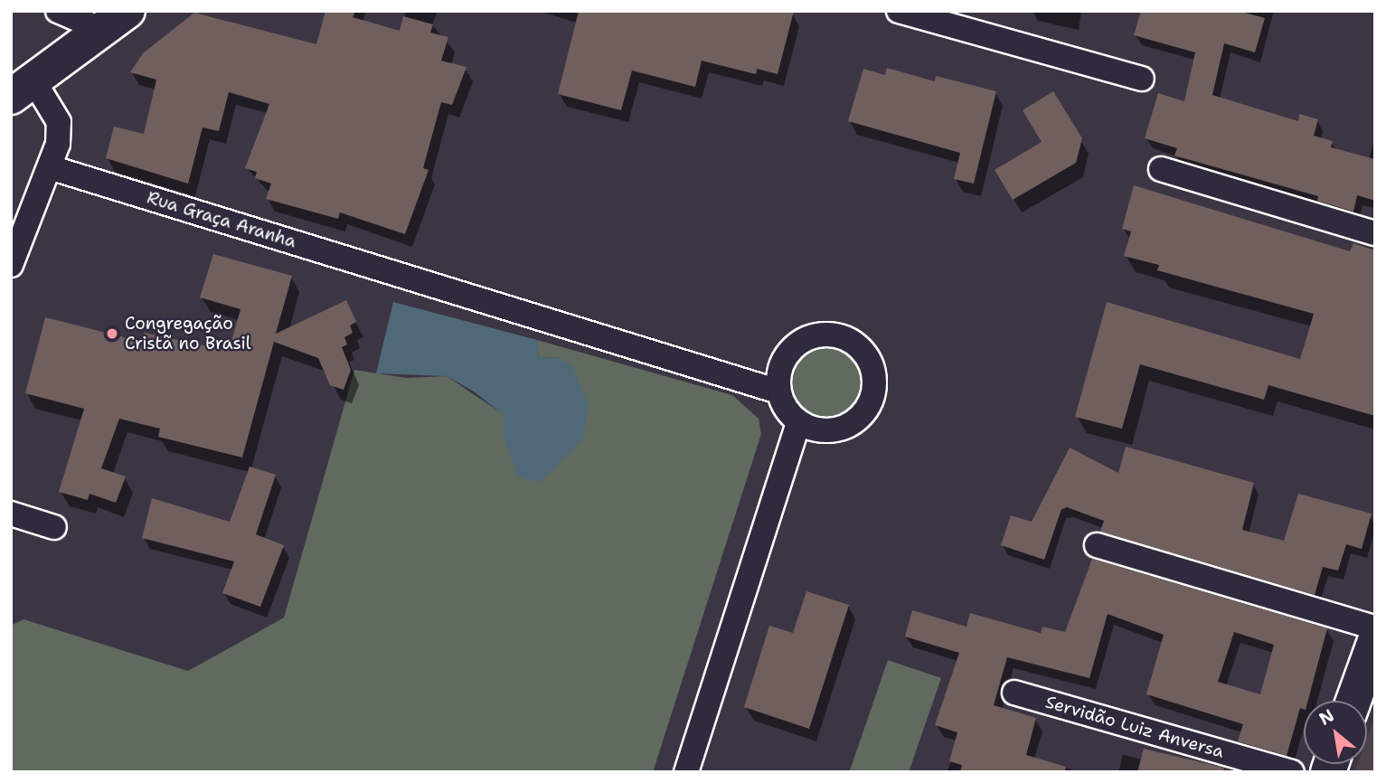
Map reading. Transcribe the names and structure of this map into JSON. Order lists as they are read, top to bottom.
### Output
{
  "streets": {
    "street": ["Rua Graça Aranha", "Servidão Luiz Anversa"]
  },
  "places": ["Congregação Cristã no Brasil"],
  "north": "top left"
}
